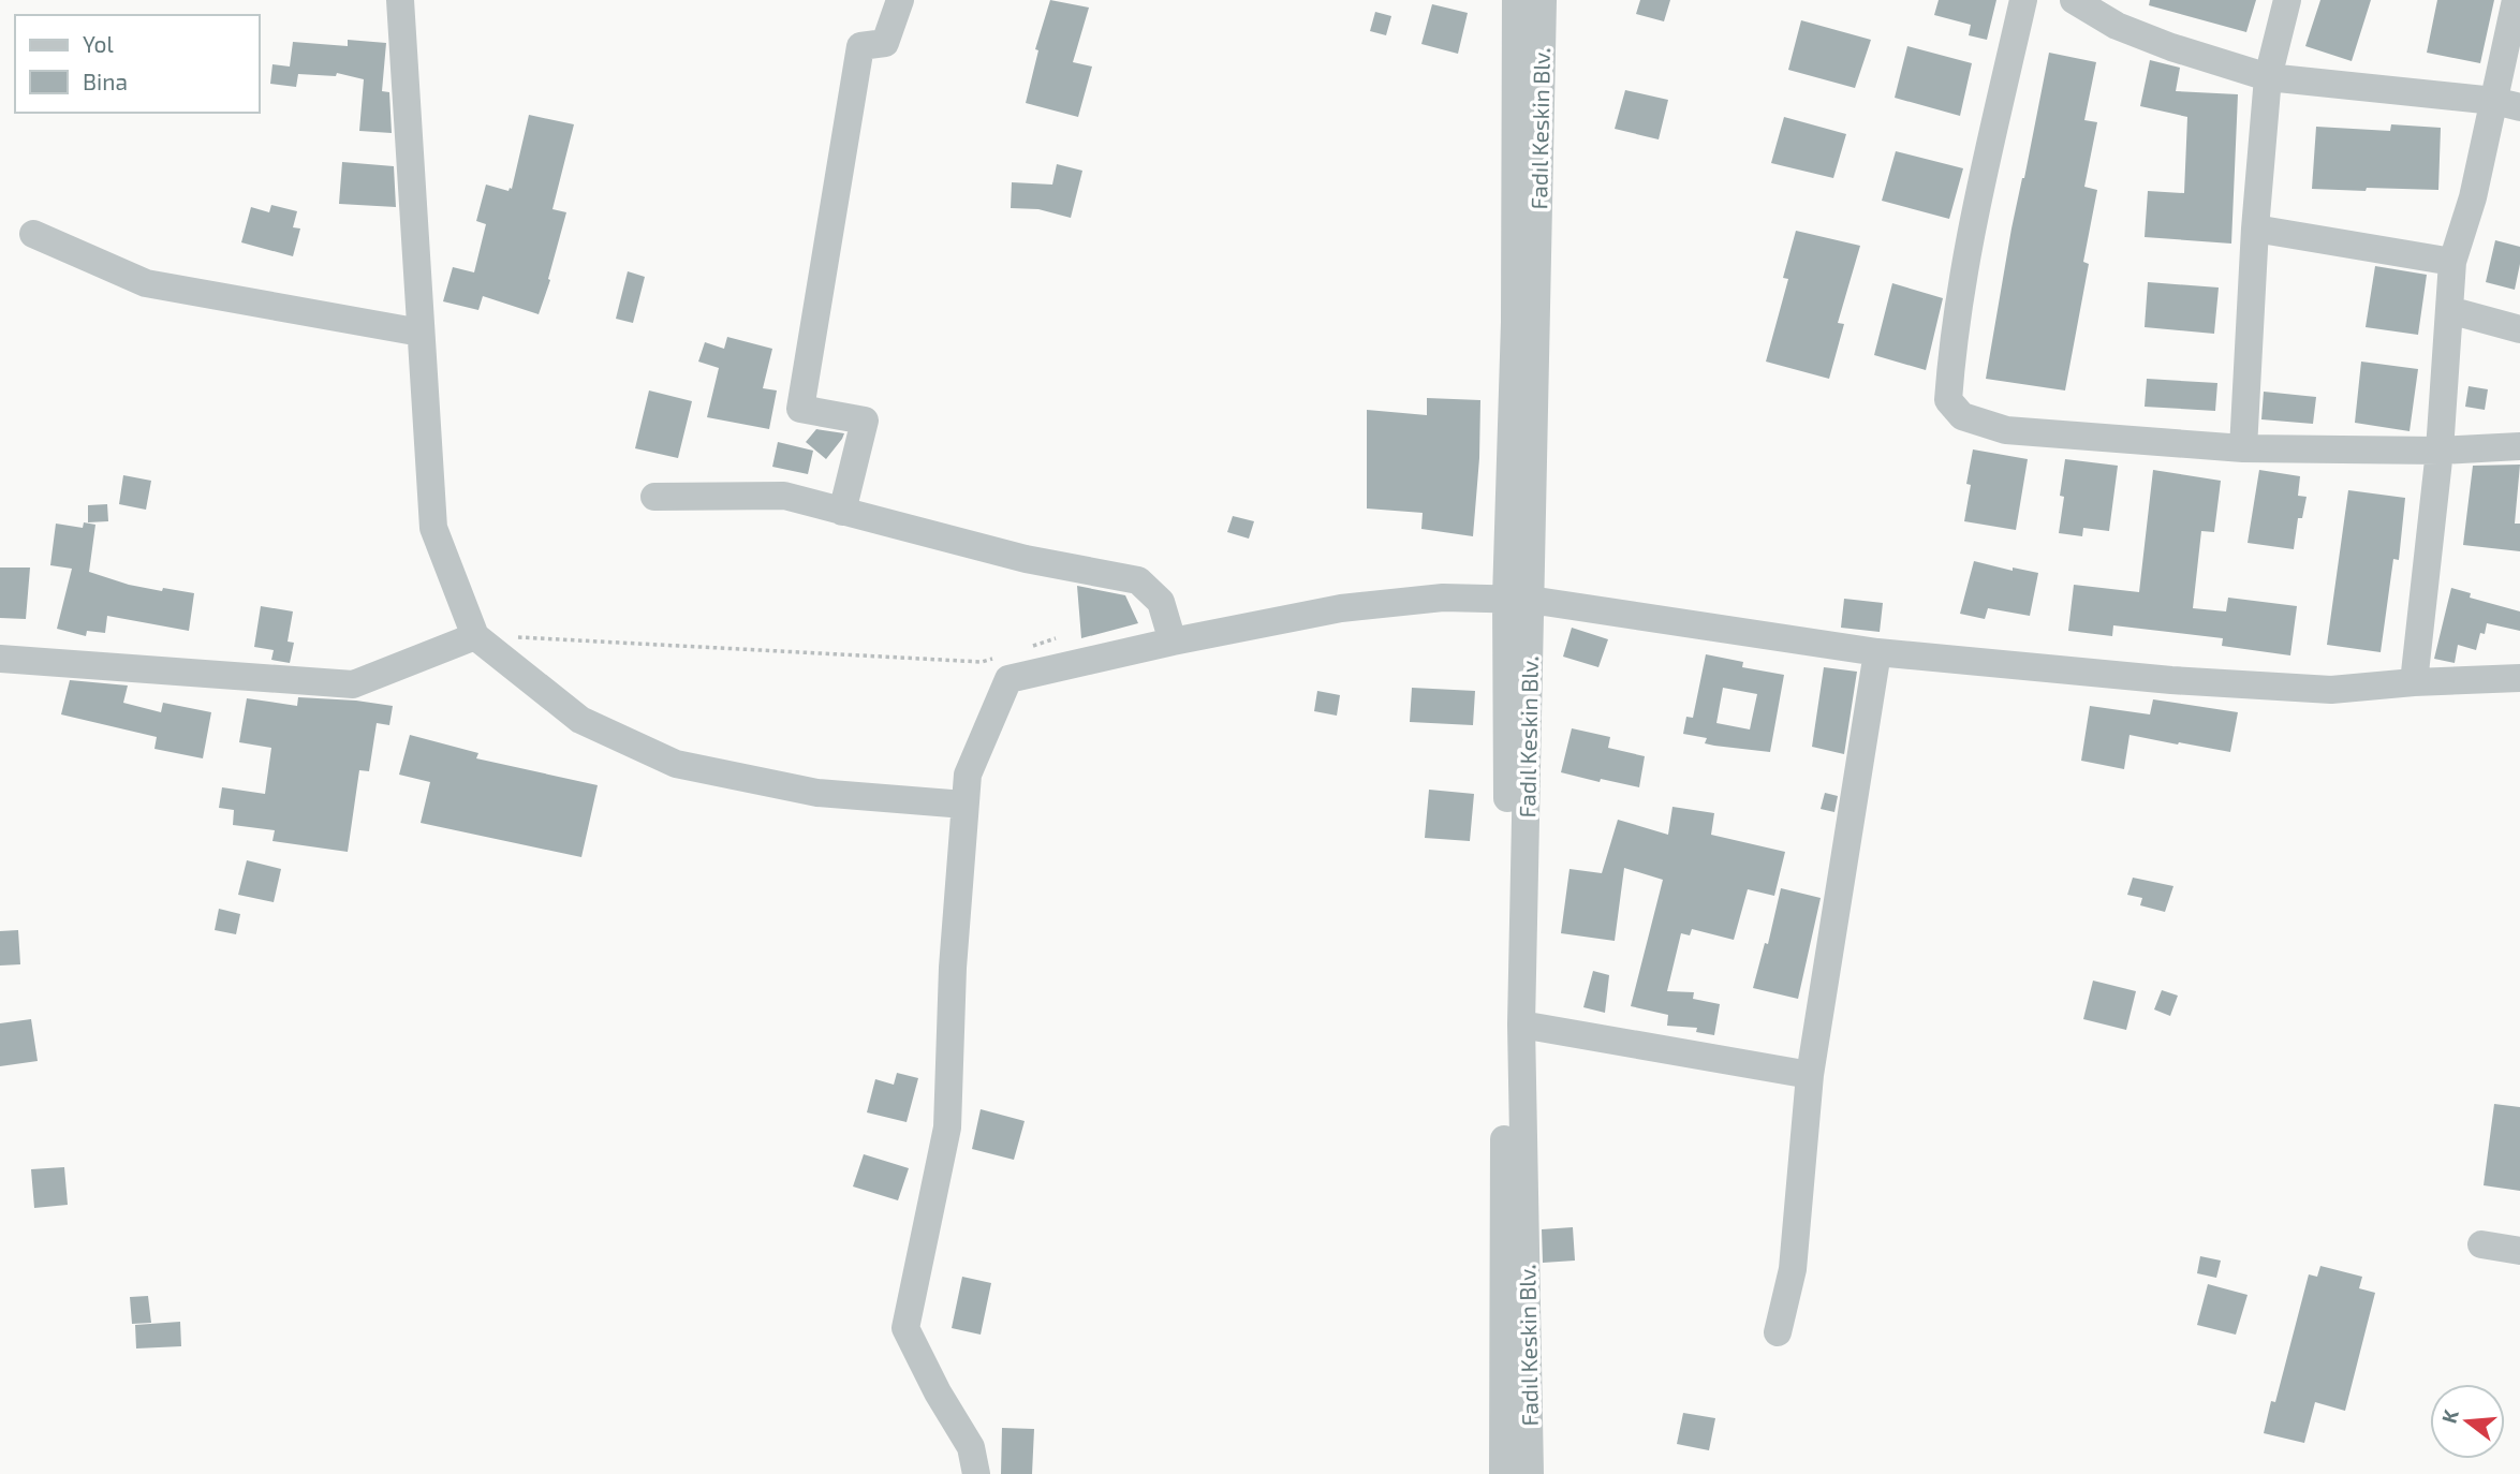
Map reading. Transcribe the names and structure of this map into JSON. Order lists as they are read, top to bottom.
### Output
{
  "streets": {
    "street": ["Fadıl Keskin Blv."]
  },
  "legend": ["Yol", "Bina"],
  "north": "left"
}
